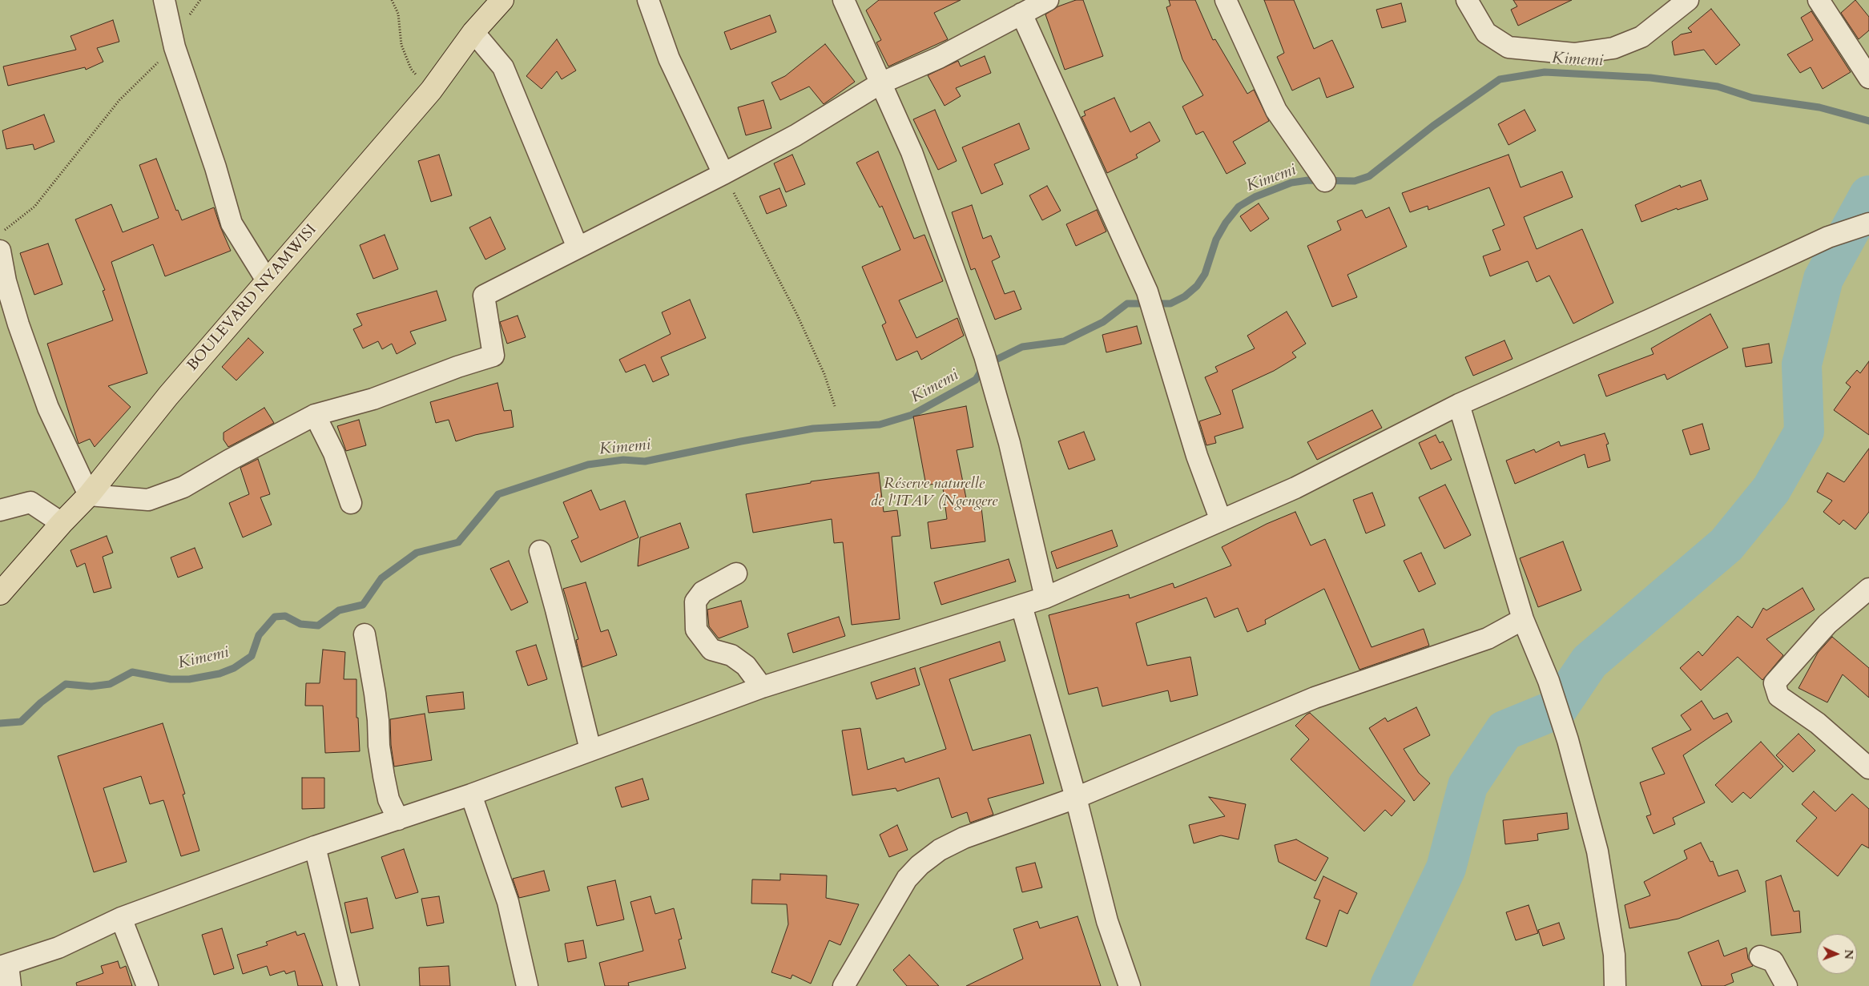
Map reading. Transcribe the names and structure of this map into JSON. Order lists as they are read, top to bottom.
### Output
{
  "streets": {
    "main road": ["BOULEVARD NYAMWISI"]
  },
  "water": ["Kimemi"],
  "parks": ["Réserve naturelle de l'ITAV (Ngengere"],
  "north": "right"
}
